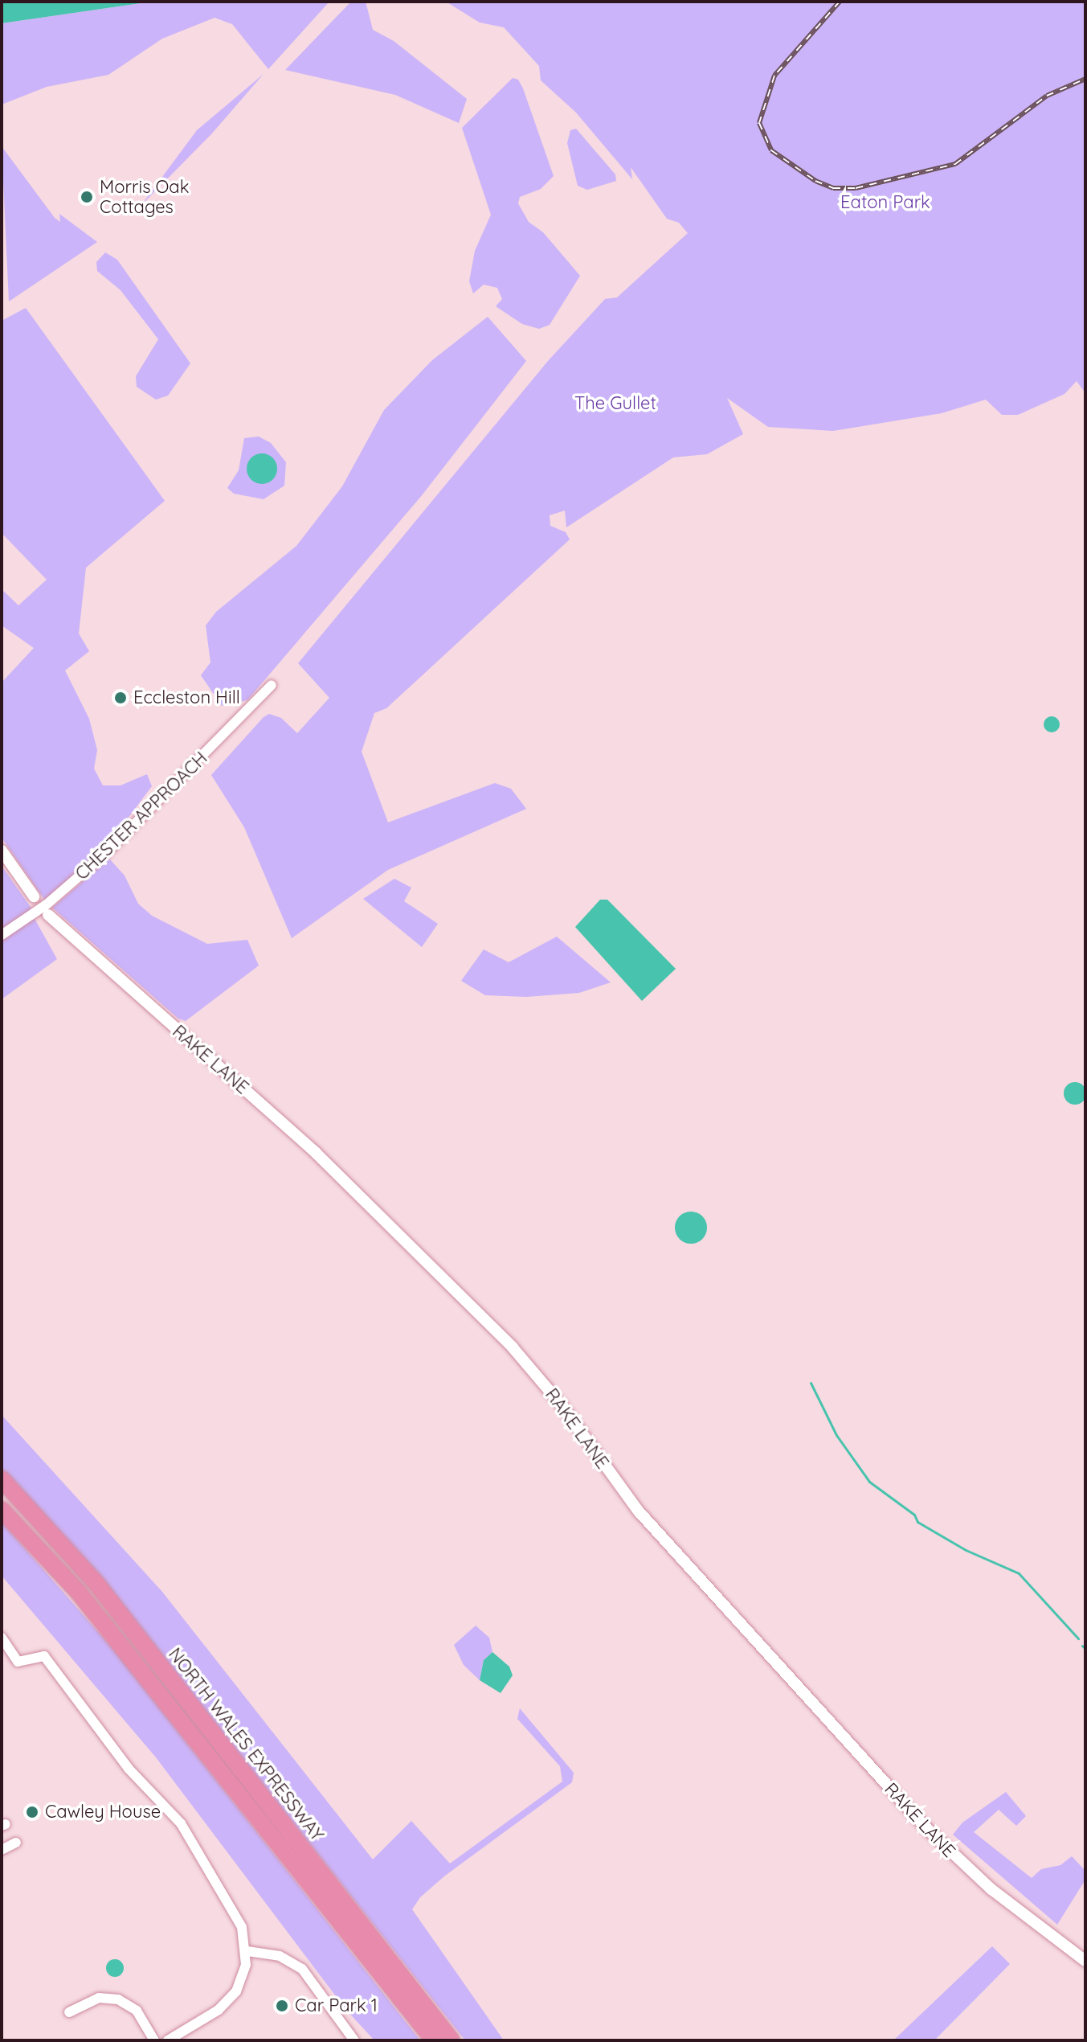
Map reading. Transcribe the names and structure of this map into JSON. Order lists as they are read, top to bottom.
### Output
{
  "streets": {
    "highway": ["NORTH WALES EXPRESSWAY"],
    "street": ["CHESTER APPROACH", "RAKE LANE"]
  },
  "parks": ["Eaton Park", "The Gullet"],
  "places": [
    "Morris Oak Cottages",
    "Eccleston Hill",
    "Cawley House",
    "Car Park 1"
  ]
}
